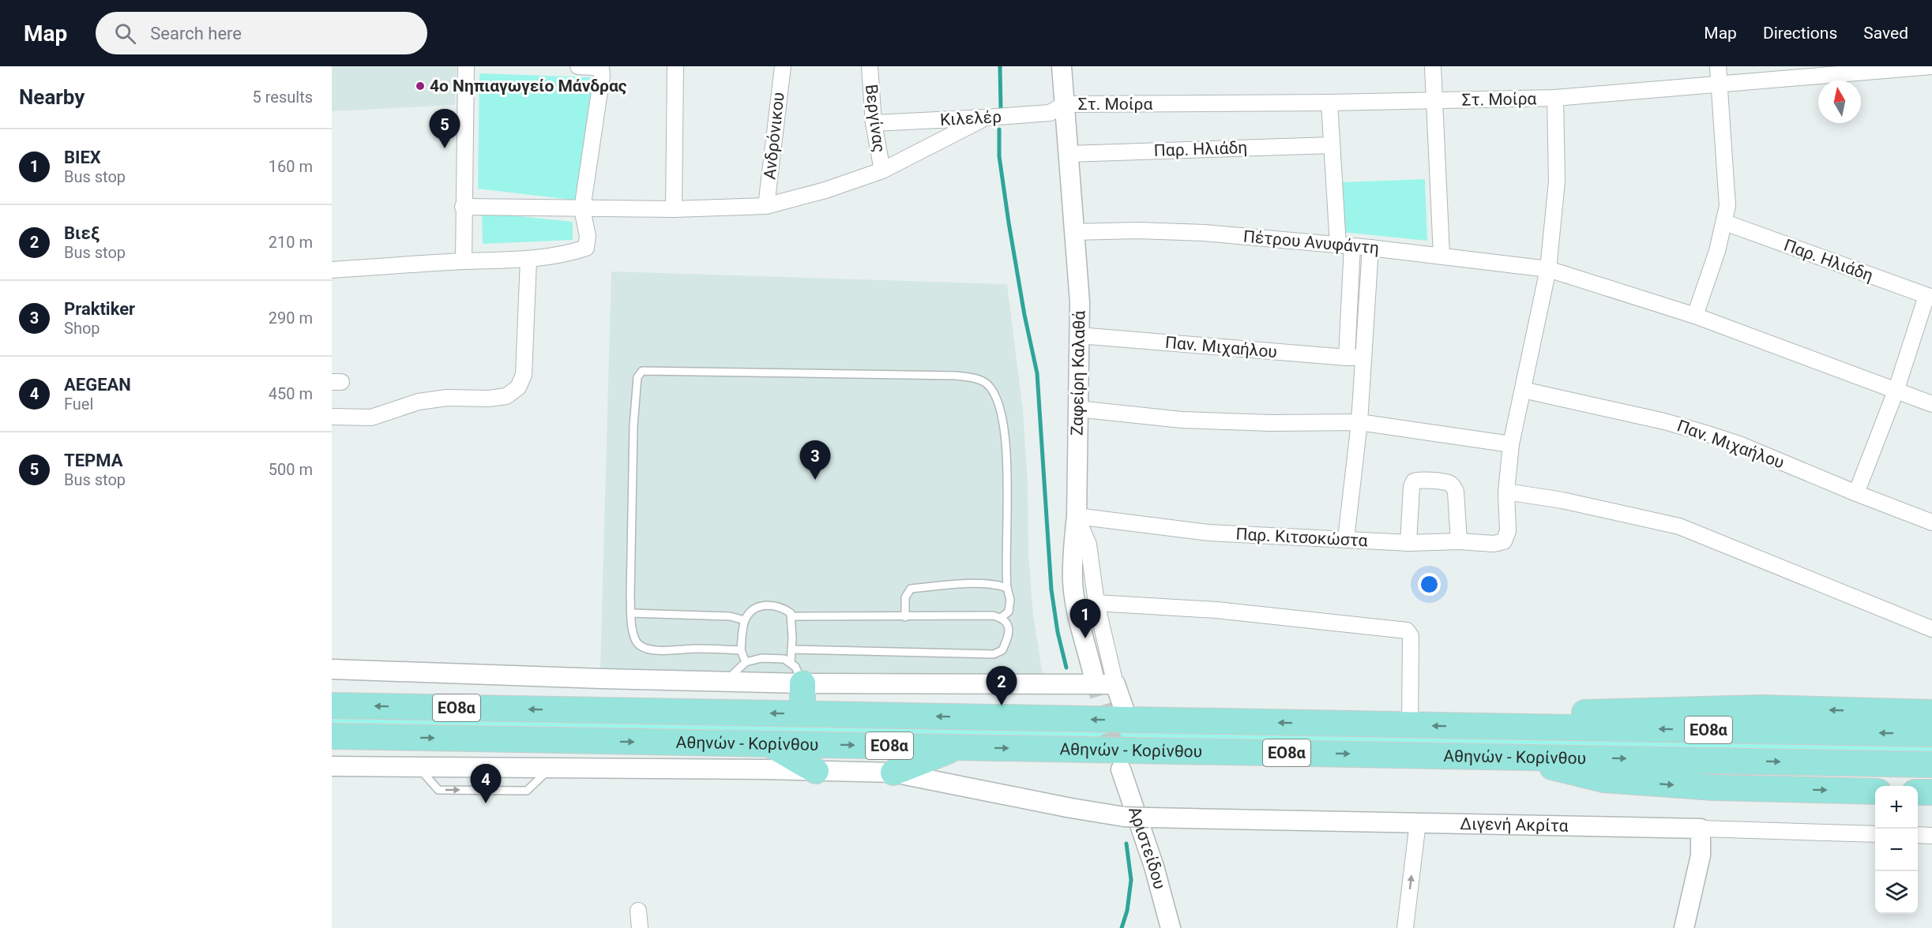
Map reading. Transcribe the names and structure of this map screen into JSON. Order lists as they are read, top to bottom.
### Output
{
  "streets": {
    "highway": ["ΕΟ8α", "Αθηνών - Κορίνθου"],
    "street": [
      "Στ. Μοίρα",
      "Βεργίνας",
      "Κιλελέρ",
      "Ανδρόνικου",
      "Παρ. Ηλιάδη",
      "Πέτρου Ανυφάντη",
      "Παν. Μιχαήλου",
      "Ζαφείρη Καλαθά",
      "Παρ. Κιτσοκώστα",
      "Διγενή Ακρίτα",
      "Αριστείδου"
    ]
  },
  "crossings": [
    ["Στ. Μοίρα", "Κιλελέρ"],
    ["Στ. Μοίρα", "Ζαφείρη Καλαθά"],
    ["Βεργίνας", "Κιλελέρ"],
    ["Κιλελέρ", "Ζαφείρη Καλαθά"],
    ["Παρ. Ηλιάδη", "Ζαφείρη Καλαθά"],
    ["Πέτρου Ανυφάντη", "Ζαφείρη Καλαθά"],
    ["Παν. Μιχαήλου", "Ζαφείρη Καλαθά"],
    ["Ζαφείρη Καλαθά", "Παρ. Κιτσοκώστα"]
  ],
  "places": ["4ο Νηπιαγωγείο Μάνδρας"],
  "north": "top",
  "page": {
    "header": "Map",
    "search": "Search here",
    "nav": ["Map", "Directions", "Saved"],
    "heading": ["Nearby", "5 results"],
    "pins": [
      "5",
      "3",
      "1",
      "2",
      "4"
    ],
    "list": [
      {
        "mark": "1",
        "name": "ΒΙΕΧ",
        "note": "Bus stop",
        "value": "160 m"
      },
      {
        "mark": "2",
        "name": "Βιεξ",
        "note": "Bus stop",
        "value": "210 m"
      },
      {
        "mark": "3",
        "name": "Praktiker",
        "note": "Shop",
        "value": "290 m"
      },
      {
        "mark": "4",
        "name": "AEGEAN",
        "note": "Fuel",
        "value": "450 m"
      },
      {
        "mark": "5",
        "name": "ΤΕΡΜΑ",
        "note": "Bus stop",
        "value": "500 m"
      }
    ],
    "map_buttons": ["+", "−"]
  }
}
